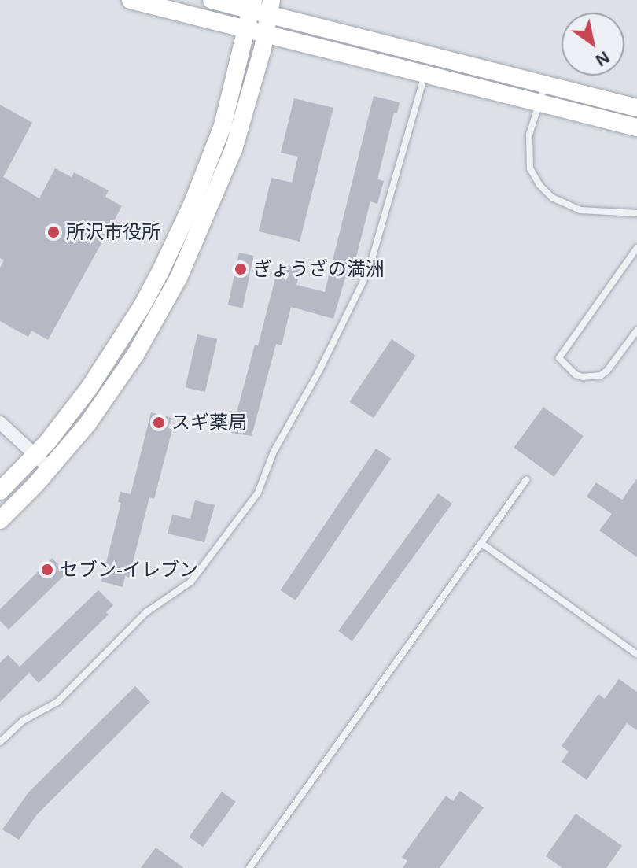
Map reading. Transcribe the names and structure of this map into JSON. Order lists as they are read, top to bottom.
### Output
{
  "places": [
    "所沢市役所",
    "ぎょうざの満洲",
    "スギ薬局",
    "セブン-イレブン"
  ],
  "north": "bottom right"
}
